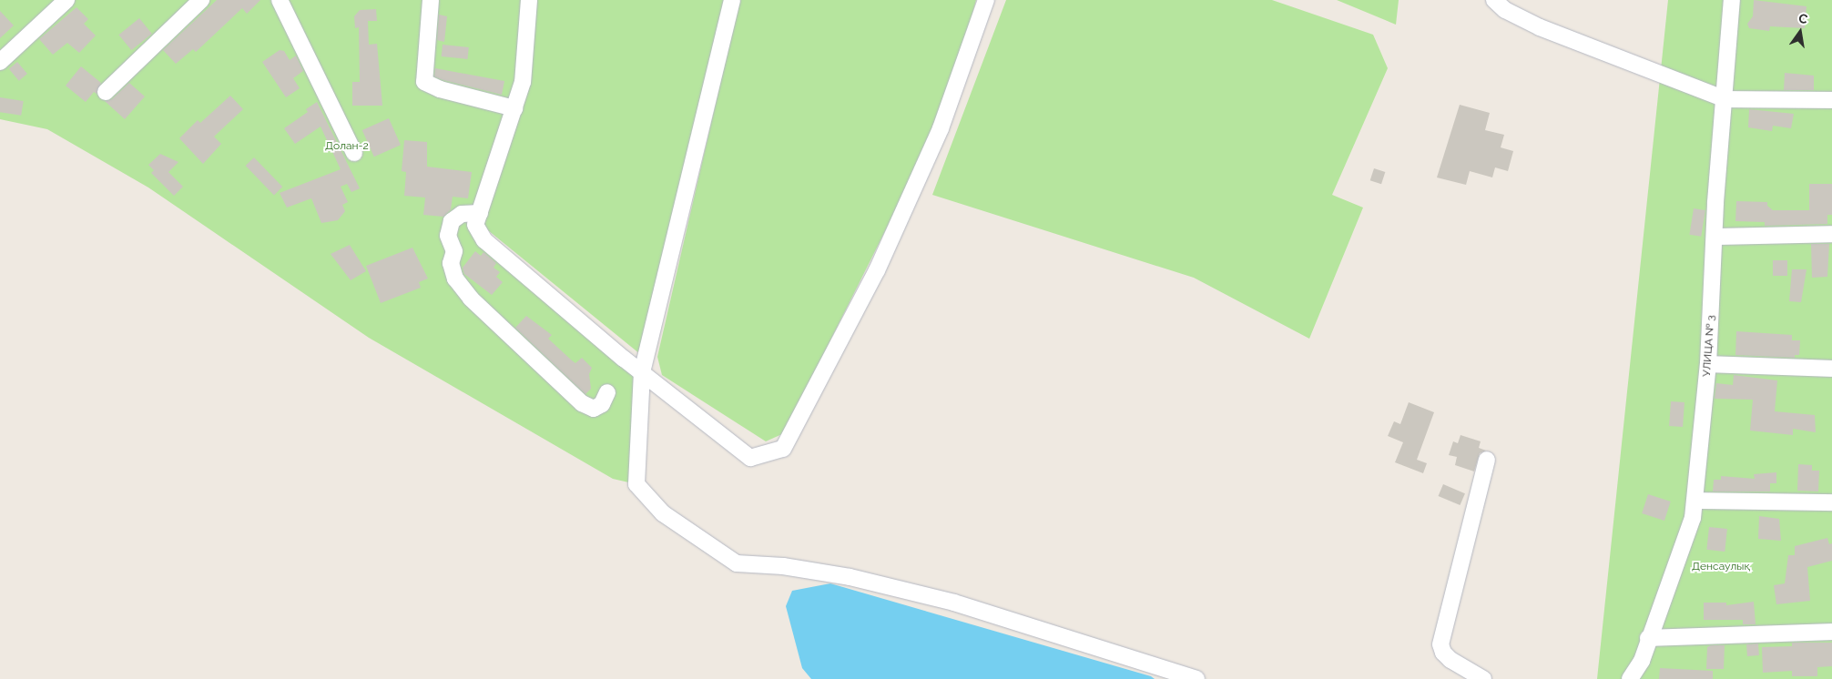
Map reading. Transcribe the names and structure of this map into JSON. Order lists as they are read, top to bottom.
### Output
{
  "streets": {
    "street": ["УЛИЦА № 3"]
  },
  "parks": ["Долан-2", "Денсаулық"],
  "north": "top"
}
